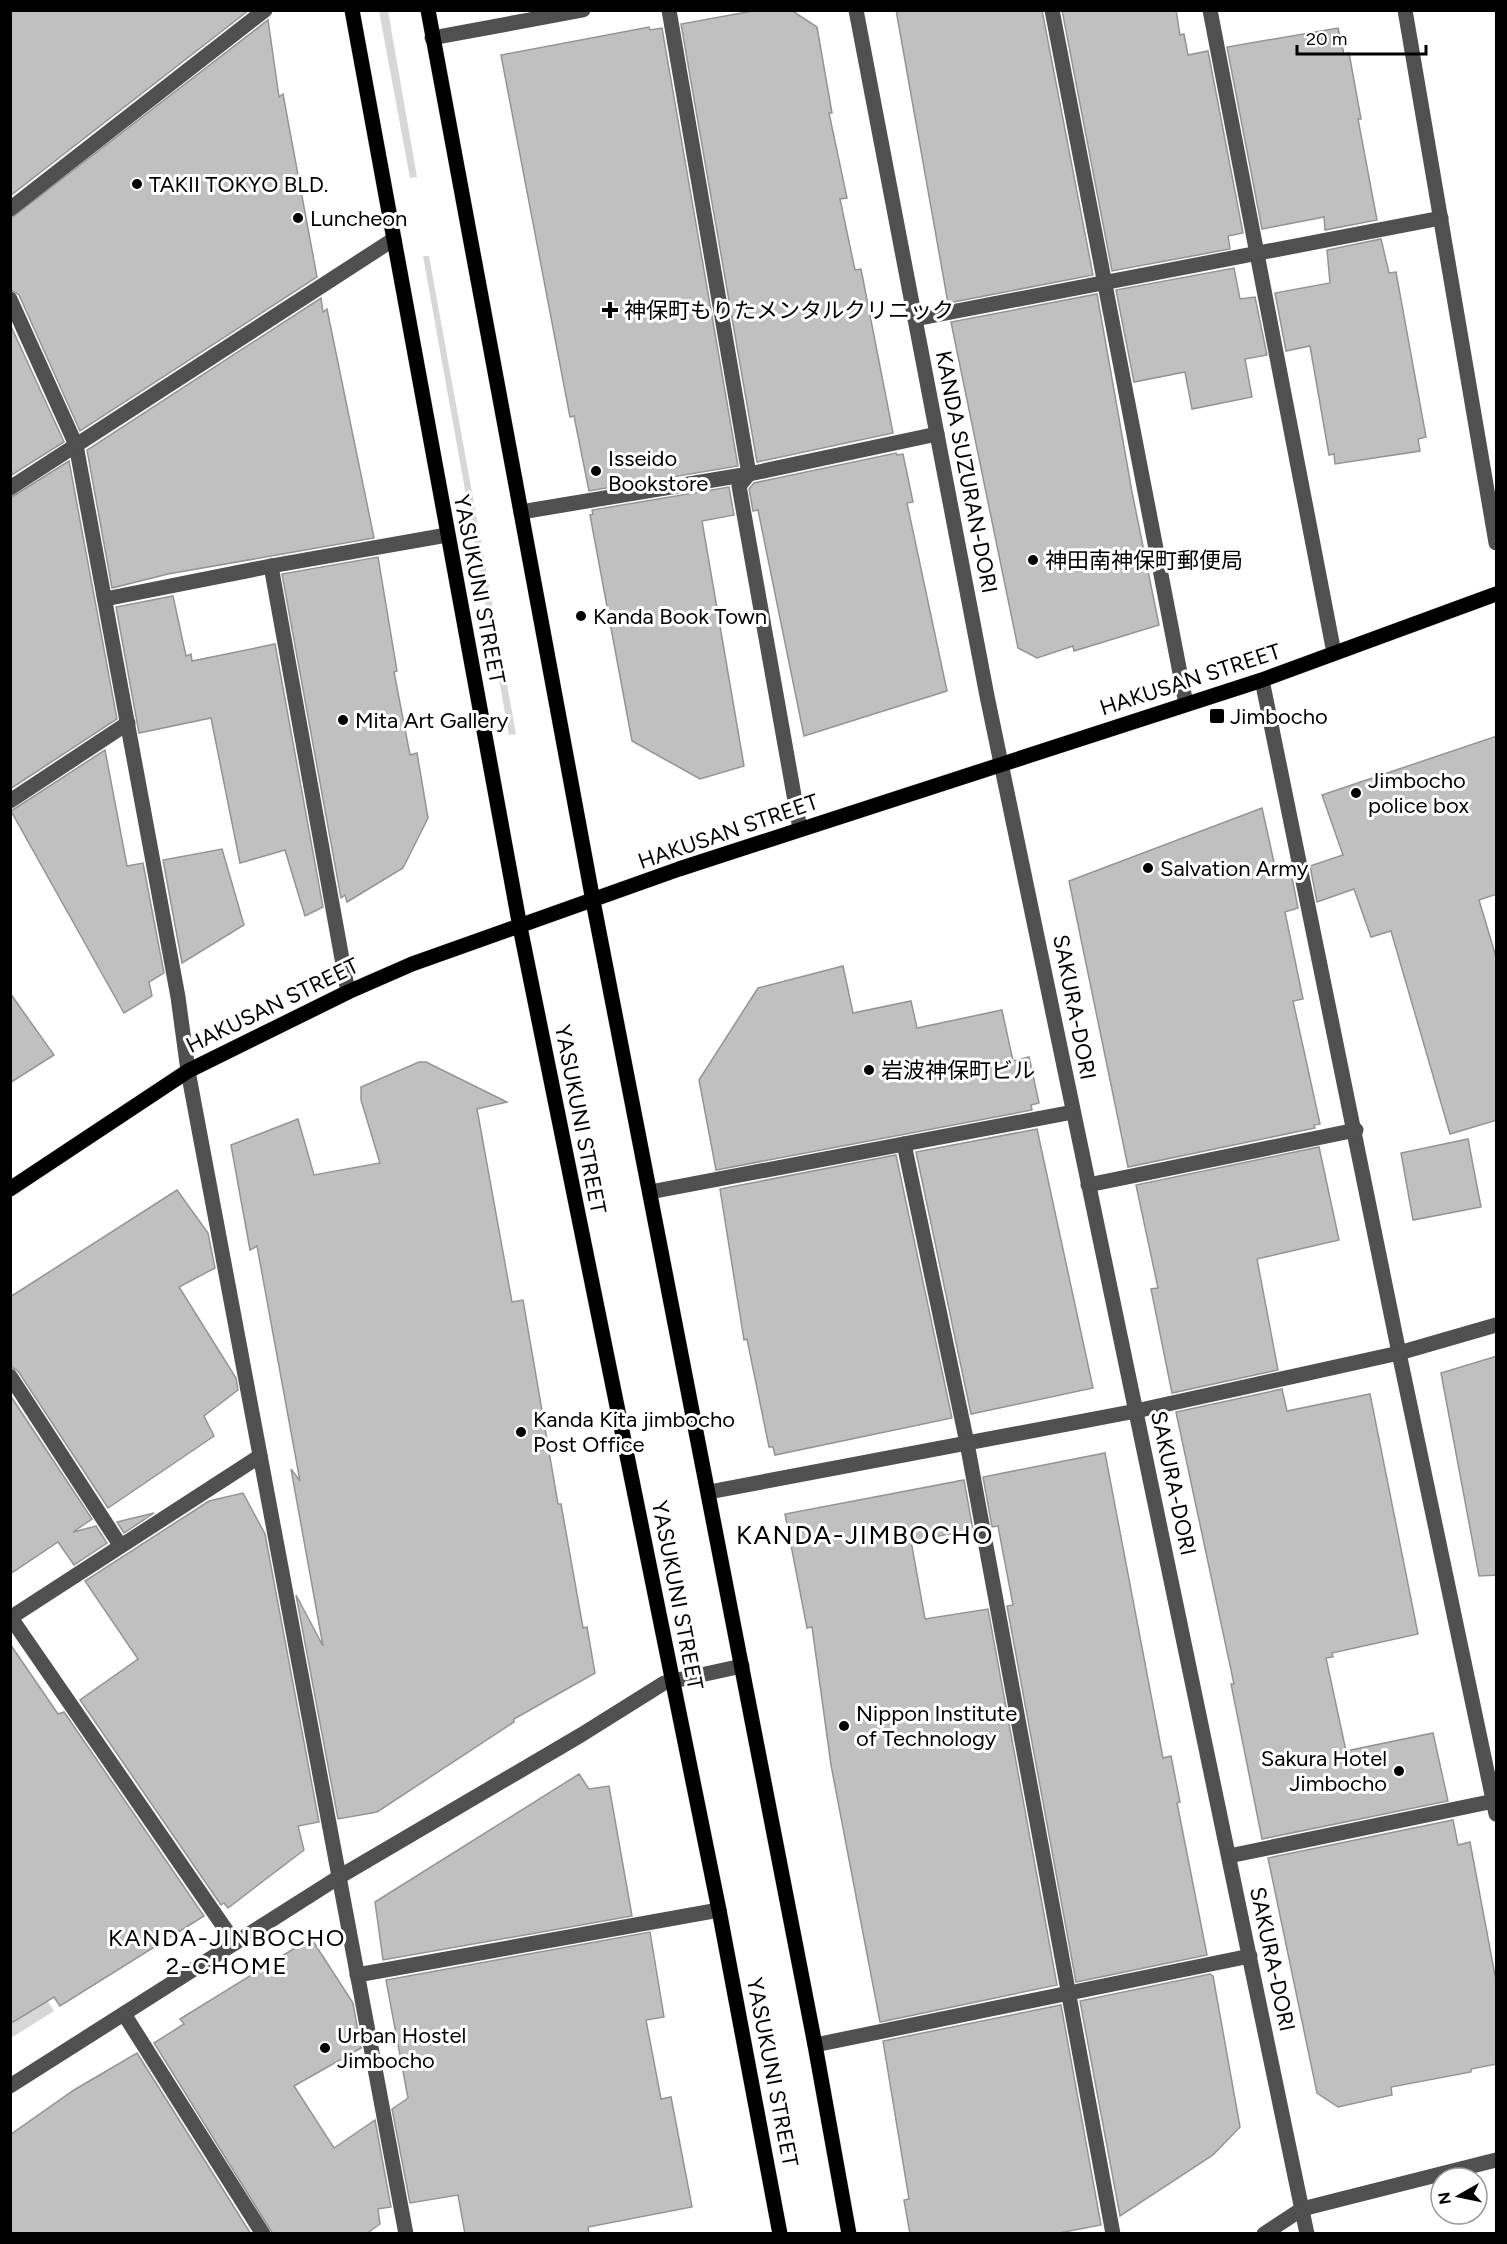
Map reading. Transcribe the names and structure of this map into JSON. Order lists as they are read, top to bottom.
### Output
{
  "streets": {
    "main road": ["YASUKUNI STREET", "HAKUSAN STREET"],
    "street": ["KANDA SUZURAN-DORI", "SAKURA-DORI"]
  },
  "crossings": [
    ["KANDA SUZURAN-DORI", "HAKUSAN STREET"],
    ["KANDA SUZURAN-DORI", "SAKURA-DORI"],
    ["YASUKUNI STREET", "HAKUSAN STREET"],
    ["HAKUSAN STREET", "SAKURA-DORI"]
  ],
  "districts": ["KANDA-JIMBOCHO", "KANDA-JINBOCHO 2-CHOME"],
  "places": {
    "other": [
      "TAKII TOKYO BLD.",
      "Luncheon",
      "Isseido Bookstore",
      "神田南神保町郵便局",
      "Kanda Book Town",
      "Mita Art Gallery",
      "Jimbocho police box",
      "Salvation Army",
      "岩波神保町ビル",
      "Kanda Kita jimbocho Post Office",
      "Nippon Institute of Technology",
      "Sakura Hotel Jimbocho",
      "Urban Hostel Jimbocho"
    ],
    "health": ["神保町もりたメンタルクリニック"],
    "transit": ["Jimbocho"]
  },
  "scale_bar": "20 m",
  "north": "left"
}
